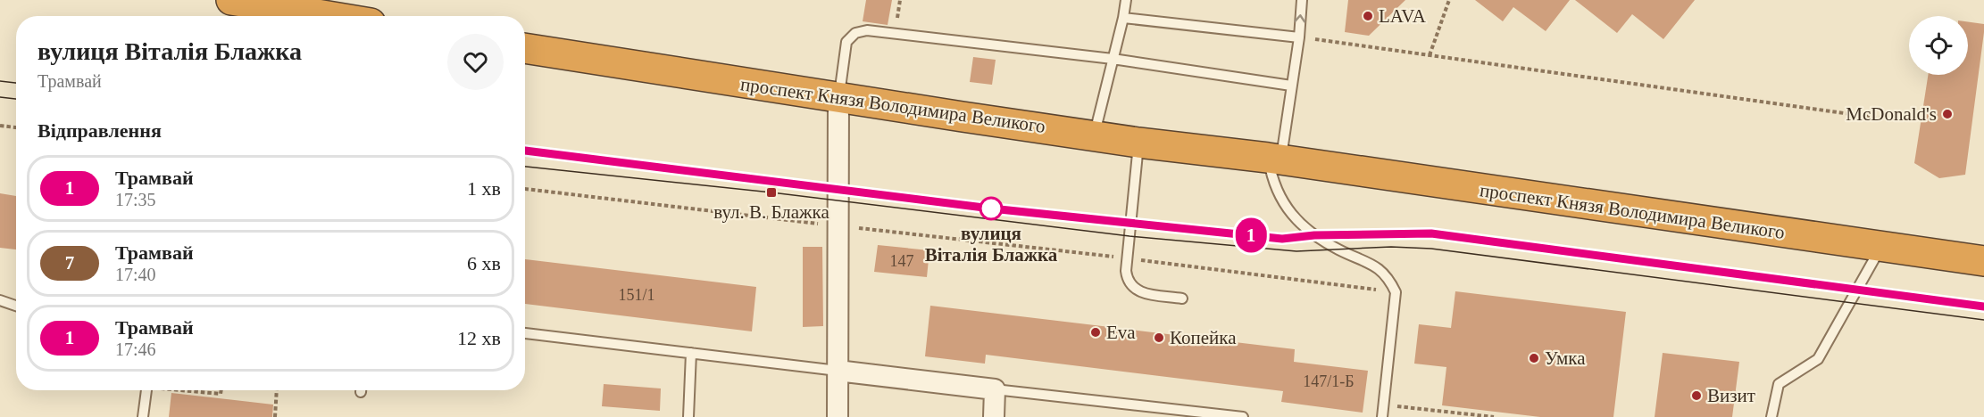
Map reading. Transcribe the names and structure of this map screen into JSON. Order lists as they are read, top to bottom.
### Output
{
  "streets": {
    "highway": ["проспект Князя Володимира Великого"]
  },
  "places": {
    "other": [
      "LAVA",
      "McDonald's",
      "вулиця Віталія Блажка",
      "Eva",
      "Копейка",
      "Умка",
      "Визит"
    ],
    "transit": ["вул. В. Блажка"]
  },
  "lines": ["tram line 1"],
  "house_numbers": ["147", "151/1", "147/1-Б"],
  "page": {
    "on_map": "1",
    "heading": [
      ["вулиця Віталія Блажка", "Трамвай"],
      "Відправлення"
    ],
    "list": [
      {
        "mark": "1",
        "name": "Трамвай",
        "note": "17:35",
        "value": "1 хв"
      },
      {
        "mark": "7",
        "name": "Трамвай",
        "note": "17:40",
        "value": "6 хв"
      },
      {
        "mark": "1",
        "name": "Трамвай",
        "note": "17:46",
        "value": "12 хв"
      }
    ]
  }
}
